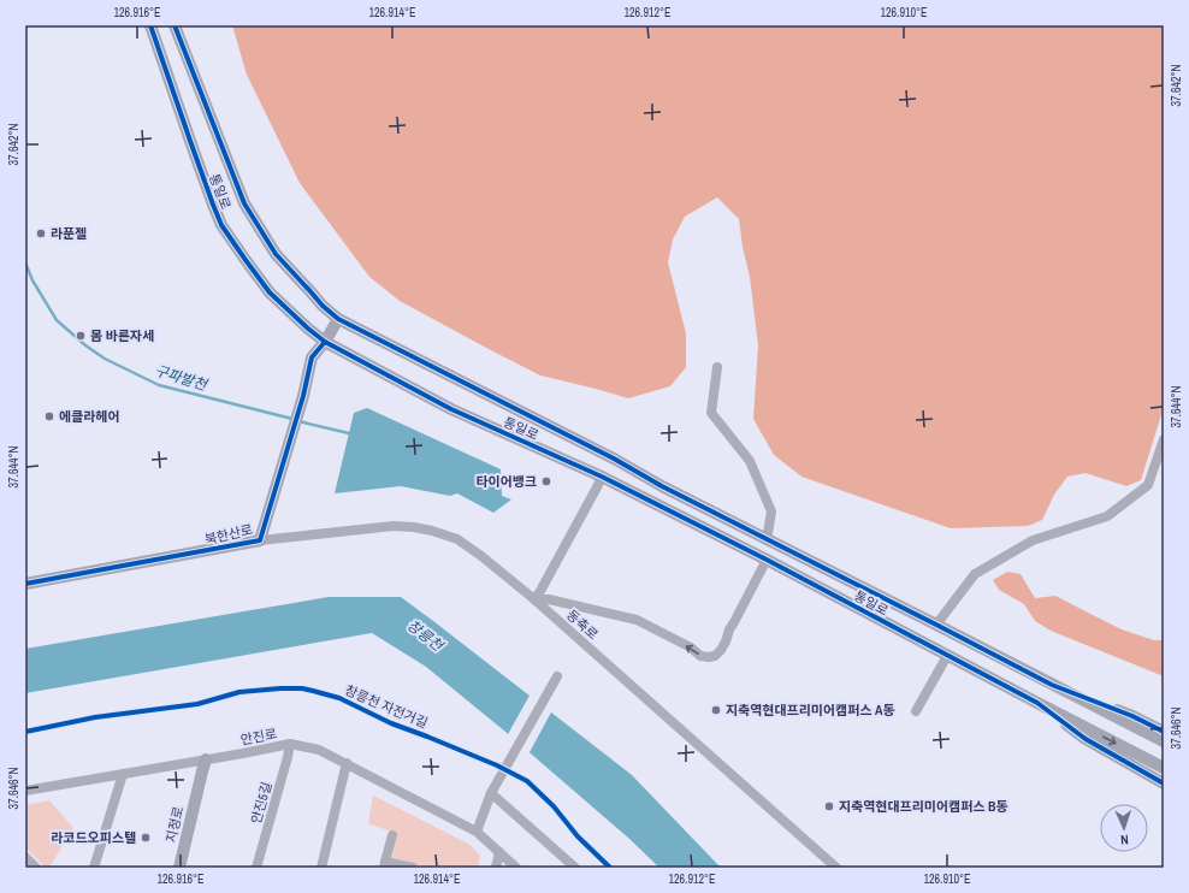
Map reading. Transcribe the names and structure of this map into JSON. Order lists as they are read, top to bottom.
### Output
{
  "streets": {
    "main road": ["통일로", "북한산로", "지정로"],
    "street": ["동축로", "안진로", "안진5길"],
    "cycle path": ["창릉천 자전거길"]
  },
  "crossings": [
    ["통일로", "북한산로"],
    ["북한산로", "동축로"],
    ["안진로", "안진5길"],
    ["안진로", "지정로"]
  ],
  "water": ["구파발천", "창릉천"],
  "places": [
    "라푼젤",
    "몸 바른자세",
    "에클라헤어",
    "타이어뱅크",
    "지축역현대프리미어캠퍼스 A동",
    "지축역현대프리미어캠퍼스 B동",
    "라코드오피스텔"
  ],
  "north": "bottom",
  "coordinates": [
    "126.916°E",
    "126.914°E",
    "126.912°E",
    "126.910°E",
    "37.642°N",
    "37.644°N",
    "37.646°N"
  ]
}
